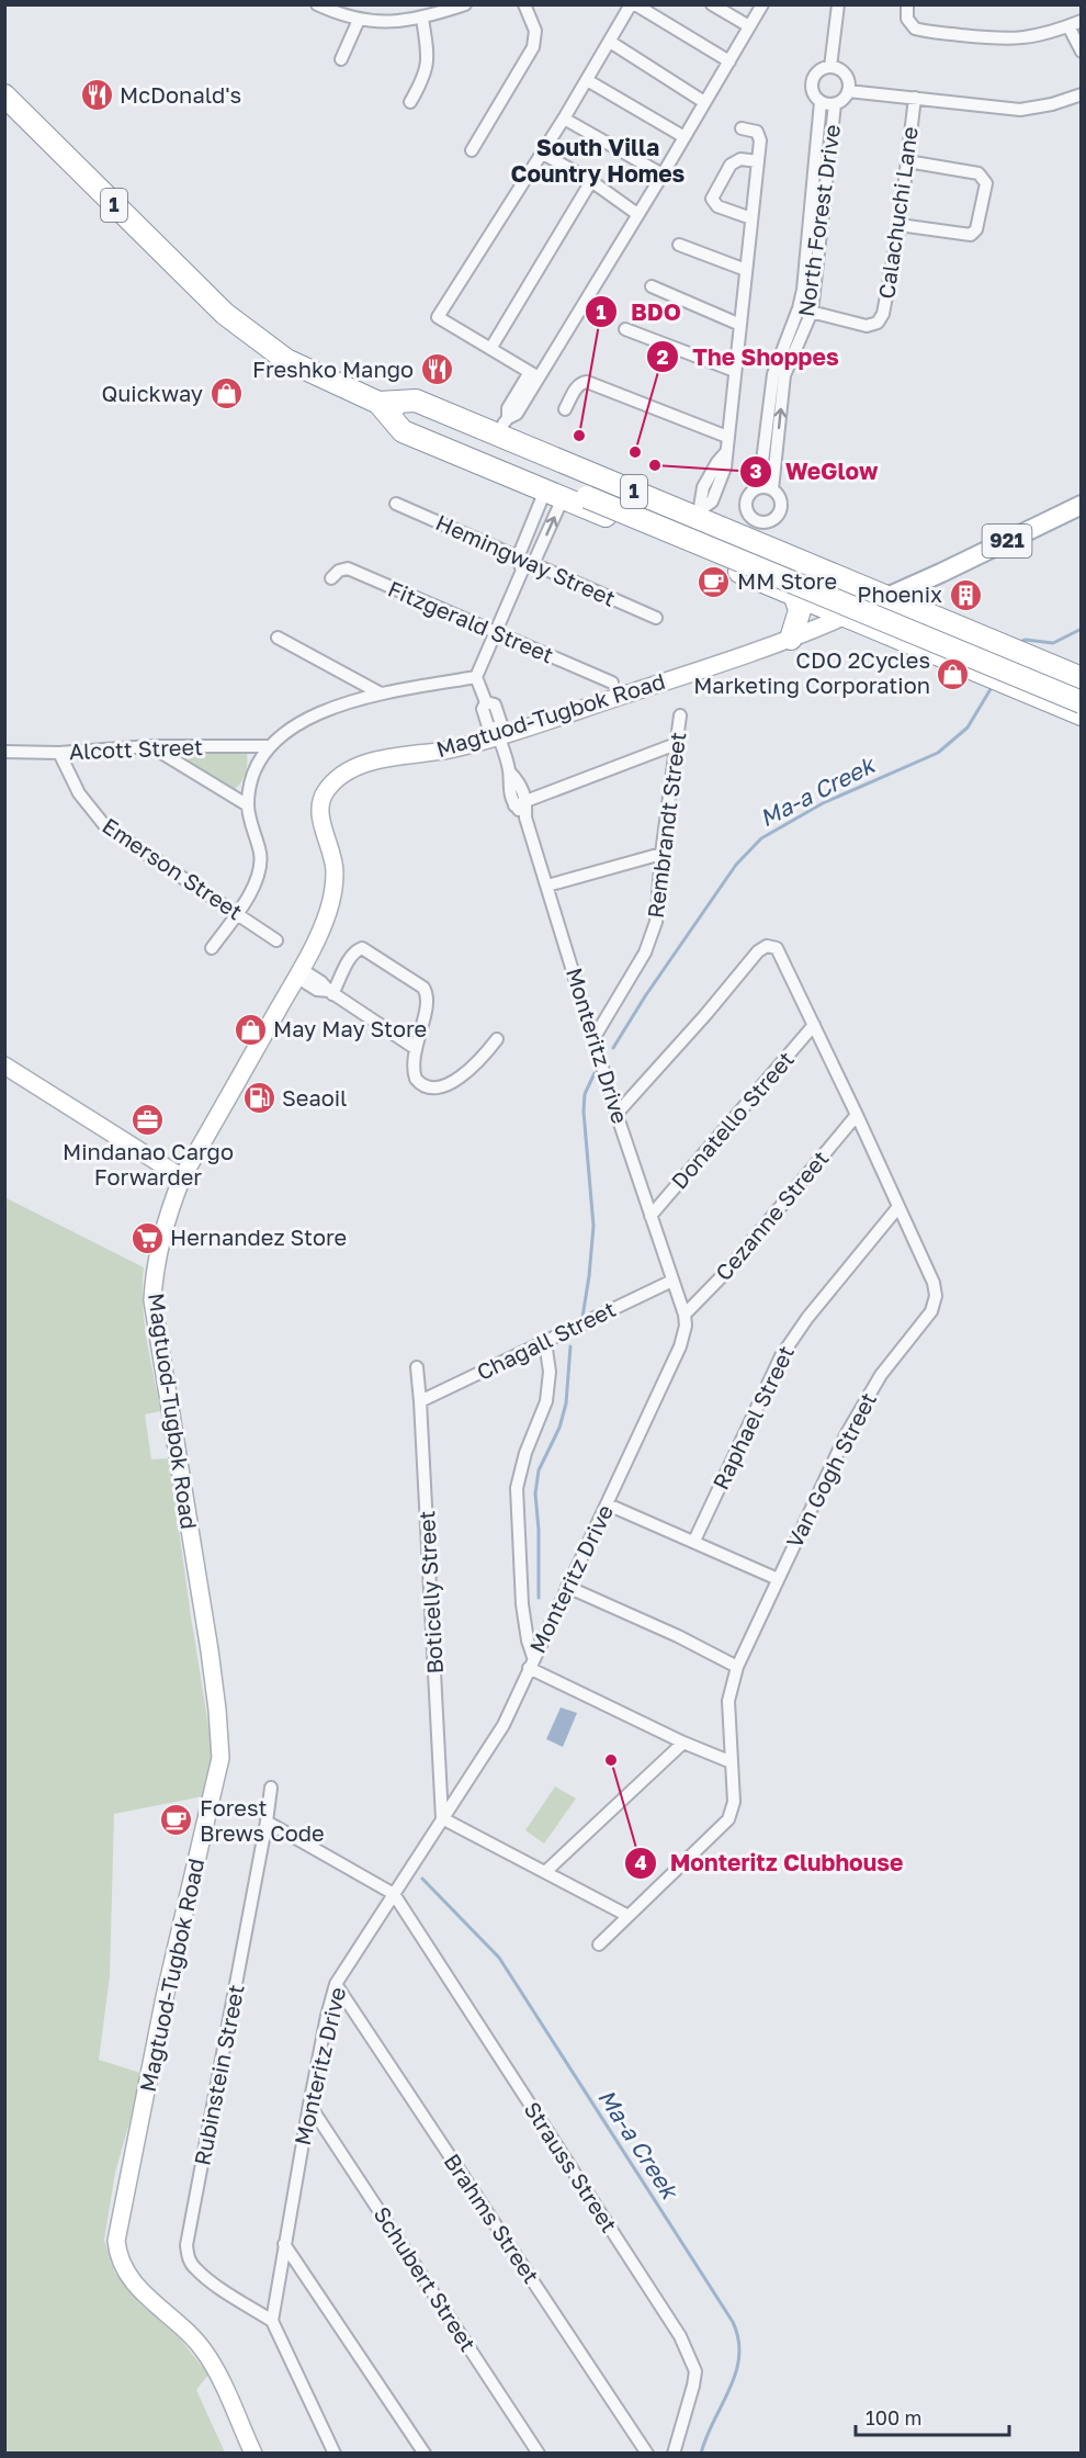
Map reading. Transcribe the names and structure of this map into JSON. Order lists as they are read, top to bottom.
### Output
{
  "streets": {
    "highway": ["1"],
    "main road": ["921", "Magtuod-Tugbok Road"],
    "street": [
      "Calachuchi Lane",
      "North Forest Drive",
      "Hemingway Street",
      "Fitzgerald Street",
      "Alcott Street",
      "Rembrandt Street",
      "Emerson Street",
      "Monteritz Drive",
      "Donatello Street",
      "Cezanne Street",
      "Chagall Street",
      "Raphael Street",
      "Van Gogh Street",
      "Boticelly Street",
      "Rubinstein Street",
      "Strauss Street",
      "Brahms Street",
      "Schubert Street"
    ]
  },
  "crossings": [
    ["1", "North Forest Drive"],
    ["1", "921"],
    ["1", "Magtuod-Tugbok Road"],
    ["Calachuchi Lane", "North Forest Drive"],
    ["Alcott Street", "Emerson Street"],
    ["Rembrandt Street", "Monteritz Drive"],
    ["Monteritz Drive", "Donatello Street"],
    ["Monteritz Drive", "Cezanne Street"],
    ["Monteritz Drive", "Chagall Street"],
    ["Monteritz Drive", "Van Gogh Street"],
    ["Monteritz Drive", "Boticelly Street"],
    ["Monteritz Drive", "Rubinstein Street"],
    ["Monteritz Drive", "Strauss Street"],
    ["Monteritz Drive", "Brahms Street"],
    ["Monteritz Drive", "Schubert Street"],
    ["Donatello Street", "Van Gogh Street"],
    ["Cezanne Street", "Van Gogh Street"],
    ["Chagall Street", "Boticelly Street"],
    ["Raphael Street", "Van Gogh Street"]
  ],
  "districts": ["South Villa Country Homes"],
  "water": ["Ma-a Creek"],
  "places": {
    "restaurant": ["McDonald's", "Freshko Mango"],
    "shop": ["Quickway", "CDO 2Cycles Marketing Corporation", "May May Store"],
    "other": [
      "BDO",
      "The Shoppes",
      "WeGlow",
      "Monteritz Clubhouse"
    ],
    "cafe": ["MM Store", "Forest Brews Code"],
    "building": ["Phoenix"],
    "fuel station": ["Seaoil"],
    "office": ["Mindanao Cargo Forwarder"],
    "supermarket": ["Hernandez Store"]
  },
  "scale_bar": "100 m"
}
